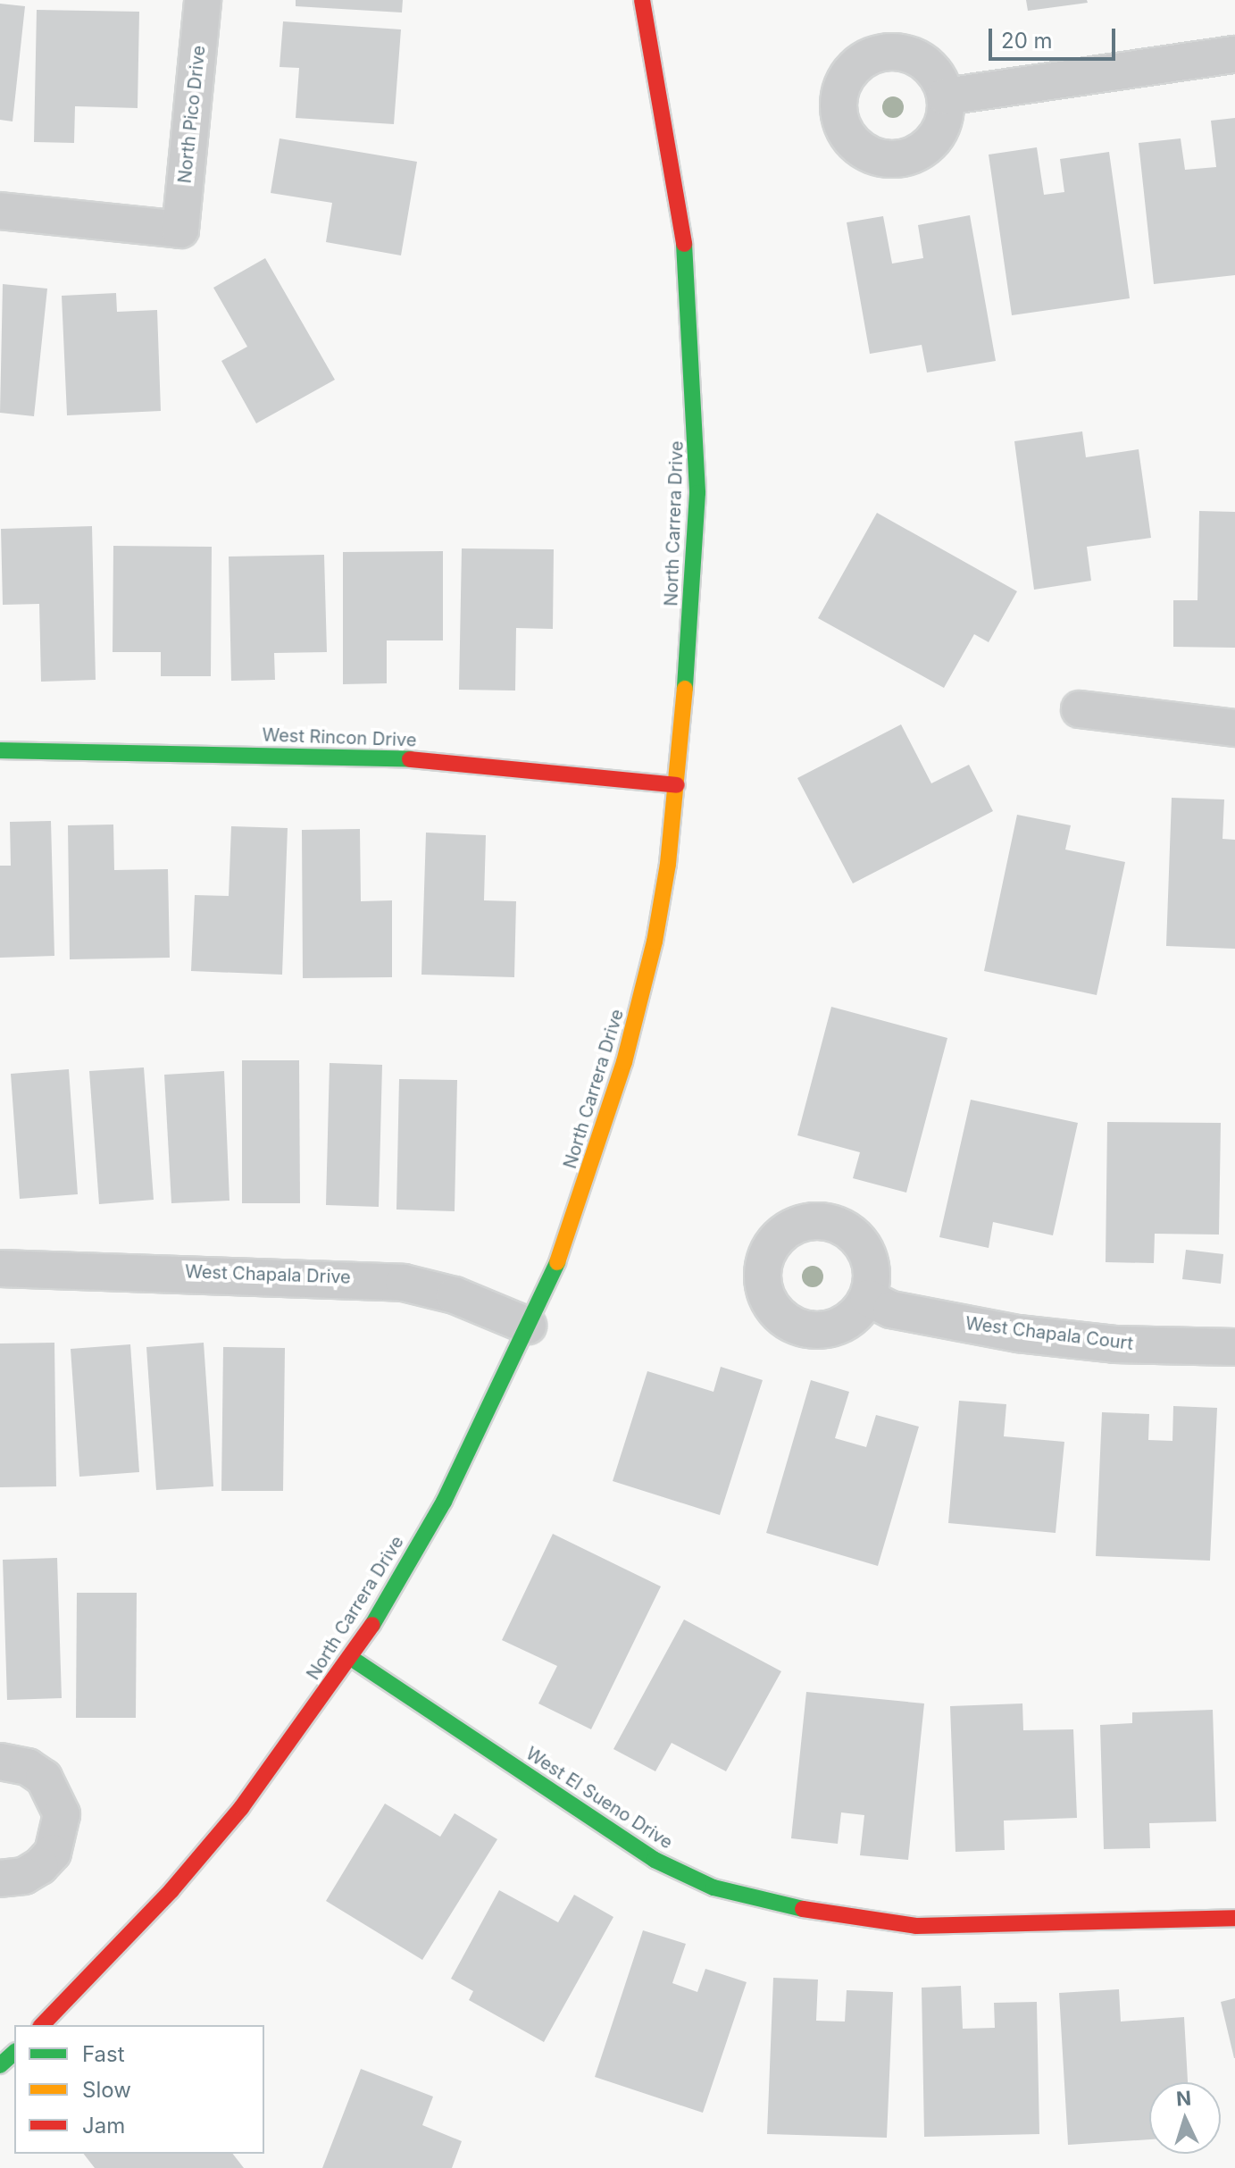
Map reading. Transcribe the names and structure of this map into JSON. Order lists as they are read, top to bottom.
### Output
{
  "streets": {
    "street": [
      "North Pico Drive",
      "North Carrera Drive",
      "West Rincon Drive",
      "West Chapala Drive",
      "West Chapala Court",
      "West El Sueno Drive"
    ]
  },
  "crossings": [
    ["North Carrera Drive", "West Rincon Drive"],
    ["North Carrera Drive", "West Chapala Drive"],
    ["North Carrera Drive", "West El Sueno Drive"]
  ],
  "legend": ["Fast", "Slow", "Jam"],
  "scale_bar": "20 m",
  "north": "top"
}
